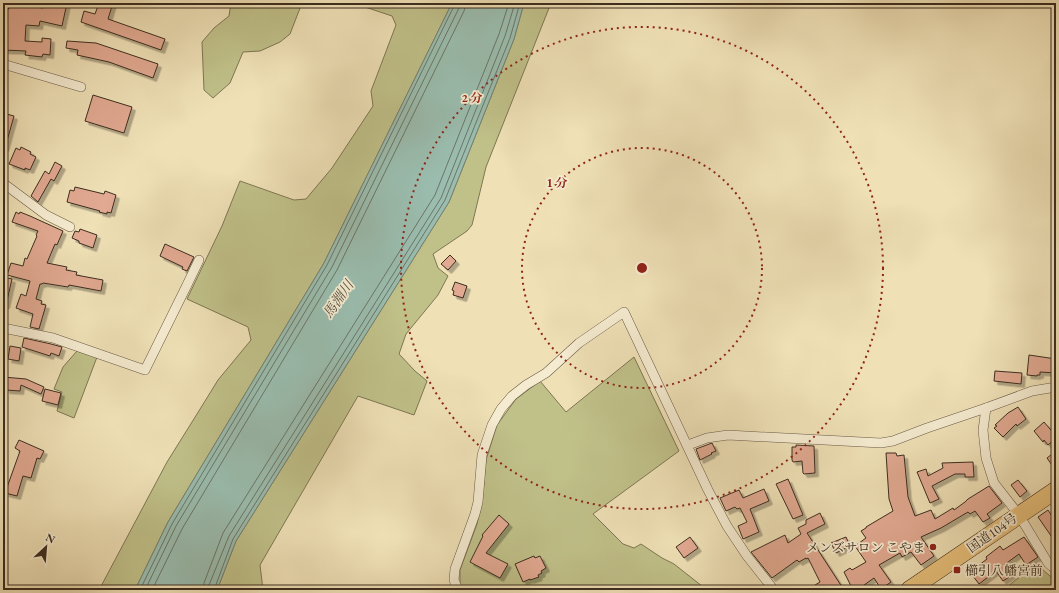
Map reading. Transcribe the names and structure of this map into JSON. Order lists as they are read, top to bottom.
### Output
{
  "streets": {
    "highway": ["国道104号"]
  },
  "water": ["馬淵川"],
  "places": {
    "other": ["メンズサロン こやま"],
    "transit": ["櫛引八幡宮前"]
  },
  "north": "top right",
  "rings": ["2 分", "1 分"]
}
